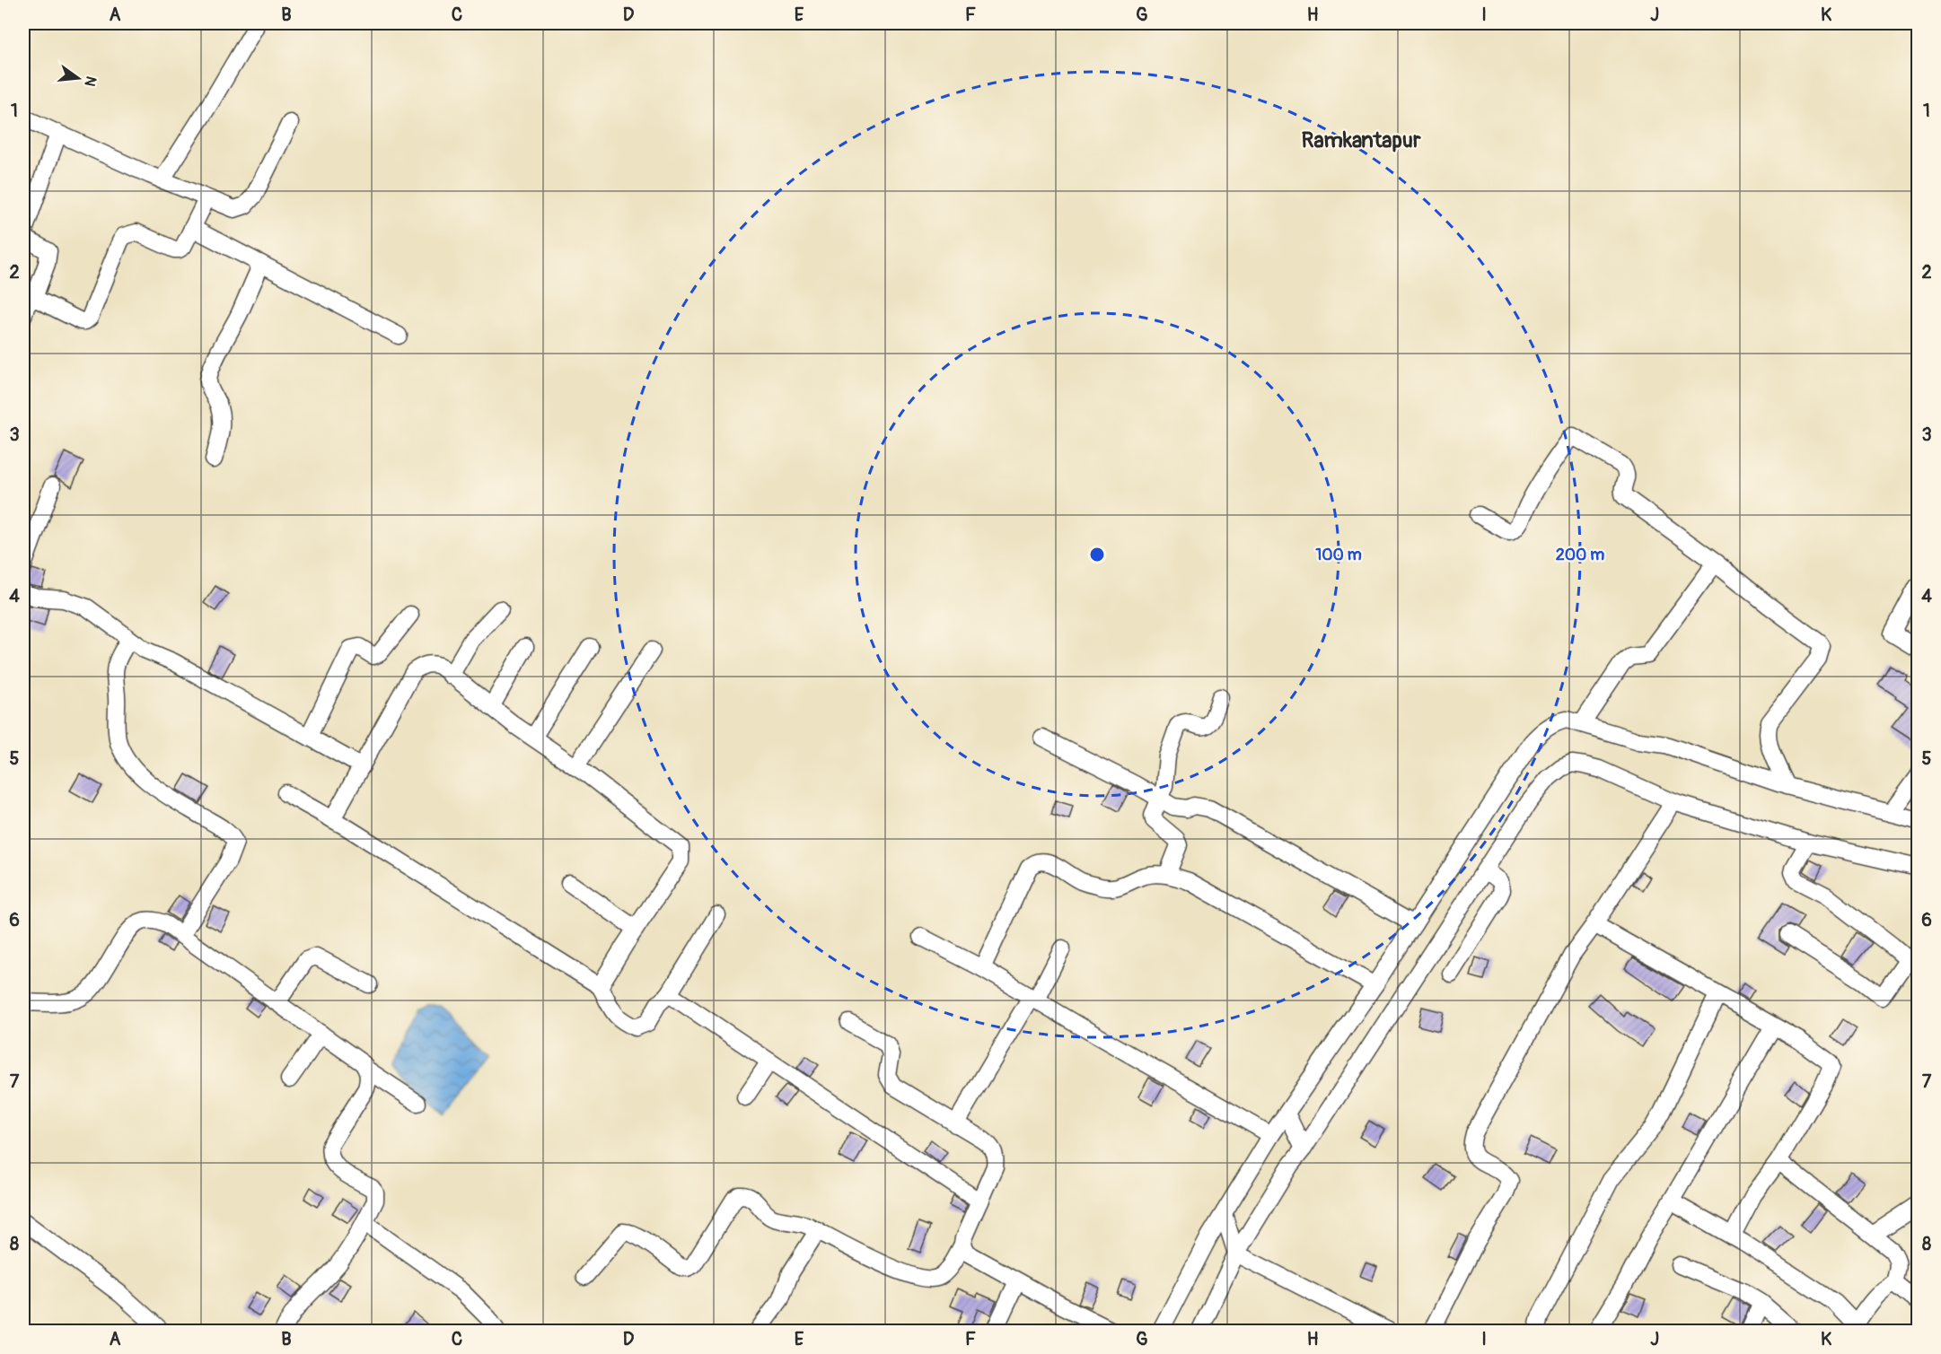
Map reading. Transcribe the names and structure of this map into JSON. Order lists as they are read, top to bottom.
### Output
{
  "districts": ["Ramkantapur"],
  "north": "right",
  "grid": {
    "columns": [
      "A",
      "B",
      "C",
      "D",
      "E",
      "F",
      "G",
      "H",
      "I",
      "J",
      "K"
    ],
    "rows": [
      "1",
      "2",
      "3",
      "4",
      "5",
      "6",
      "7",
      "8"
    ]
  },
  "rings": ["100 m", "200 m"]
}
